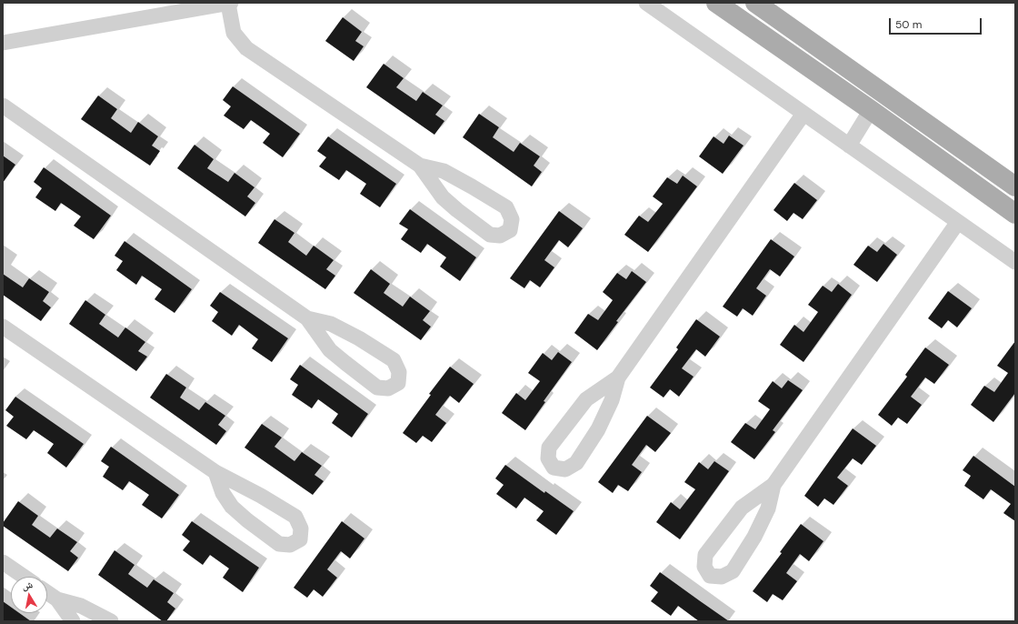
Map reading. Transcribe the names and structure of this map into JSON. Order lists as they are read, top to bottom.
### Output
{
  "scale_bar": "50 m",
  "north": "top"
}
